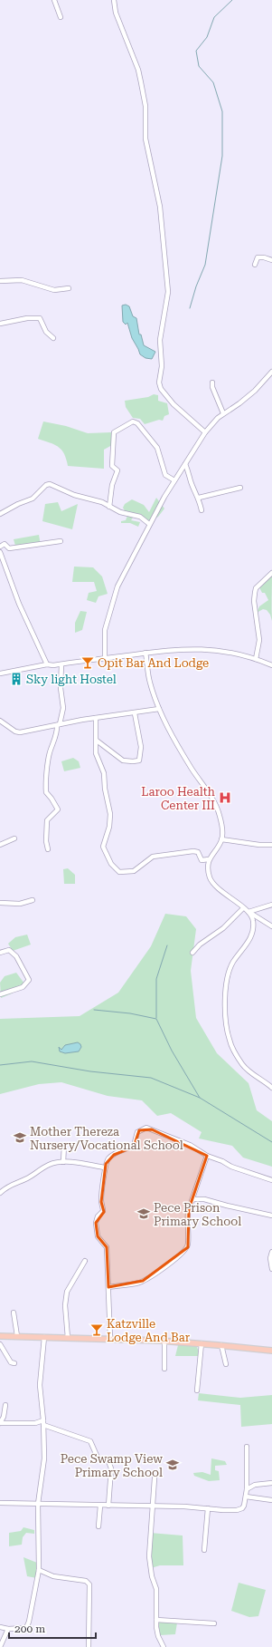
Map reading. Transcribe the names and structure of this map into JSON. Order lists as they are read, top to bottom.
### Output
{
  "places": {
    "bar": ["Opit Bar And Lodge", "Katzville Lodge And Bar"],
    "building": ["Sky light Hostel"],
    "hospital": ["Laroo Health Center III"],
    "school or university": ["Mother Thereza Nursery/Vocational School", "Pece Prison Primary School", "Pece Swamp View Primary School"]
  },
  "scale_bar": "200 m"
}
